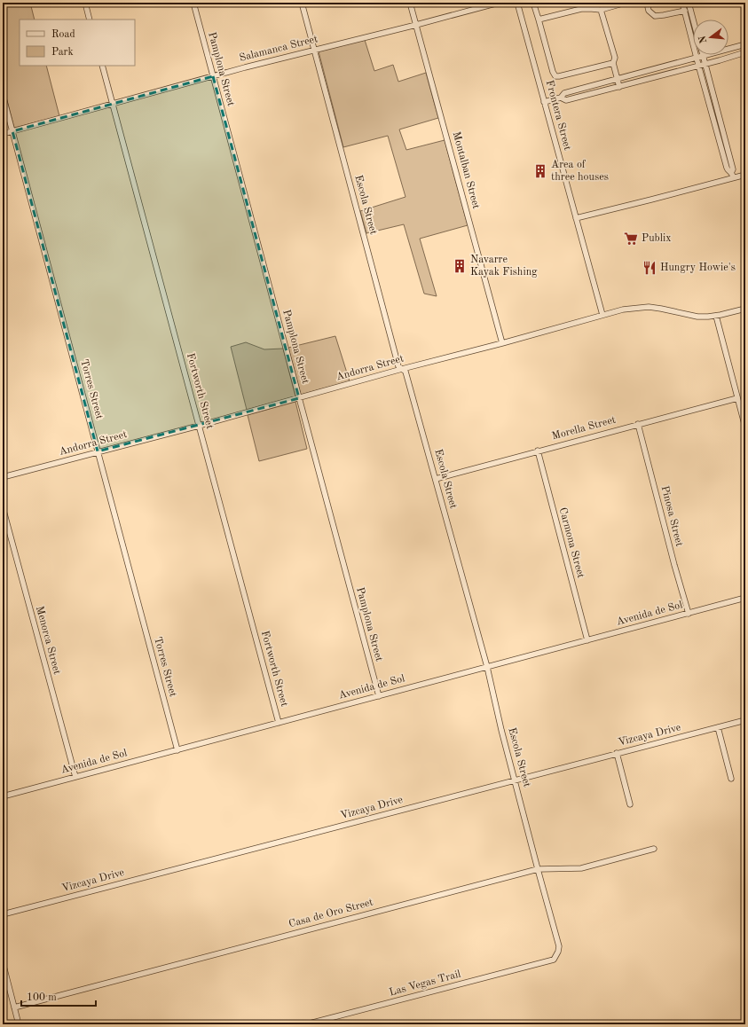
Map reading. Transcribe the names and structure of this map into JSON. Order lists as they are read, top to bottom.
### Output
{
  "streets": {
    "street": [
      "Salamanca Street",
      "Pamplona Street",
      "Frontera Street",
      "Montalban Street",
      "Escola Street",
      "Andorra Street",
      "Torres Street",
      "Fortworth Street",
      "Morella Street",
      "Pinosa Street",
      "Carmona Street",
      "Avenida de Sol",
      "Menorca Street",
      "Vizcaya Drive",
      "Casa de Oro Street",
      "Las Vegas Trail"
    ]
  },
  "crossings": [
    ["Salamanca Street", "Pamplona Street"],
    ["Salamanca Street", "Montalban Street"],
    ["Salamanca Street", "Escola Street"],
    ["Salamanca Street", "Torres Street"],
    ["Salamanca Street", "Fortworth Street"],
    ["Pamplona Street", "Andorra Street"],
    ["Pamplona Street", "Avenida de Sol"],
    ["Frontera Street", "Andorra Street"],
    ["Montalban Street", "Andorra Street"],
    ["Escola Street", "Andorra Street"],
    ["Escola Street", "Morella Street"],
    ["Escola Street", "Avenida de Sol"],
    ["Escola Street", "Vizcaya Drive"],
    ["Escola Street", "Casa de Oro Street"],
    ["Escola Street", "Las Vegas Trail"],
    ["Andorra Street", "Torres Street"],
    ["Andorra Street", "Fortworth Street"],
    ["Torres Street", "Avenida de Sol"],
    ["Fortworth Street", "Avenida de Sol"],
    ["Morella Street", "Pinosa Street"],
    ["Morella Street", "Carmona Street"],
    ["Pinosa Street", "Avenida de Sol"],
    ["Carmona Street", "Avenida de Sol"],
    ["Avenida de Sol", "Menorca Street"]
  ],
  "places": {
    "building": ["Area of three houses", "Navarre Kayak Fishing"],
    "supermarket": ["Publix"],
    "restaurant": ["Hungry Howie's"]
  },
  "legend": ["Road", "Park"],
  "scale_bar": "100 m",
  "north": "left"
}
